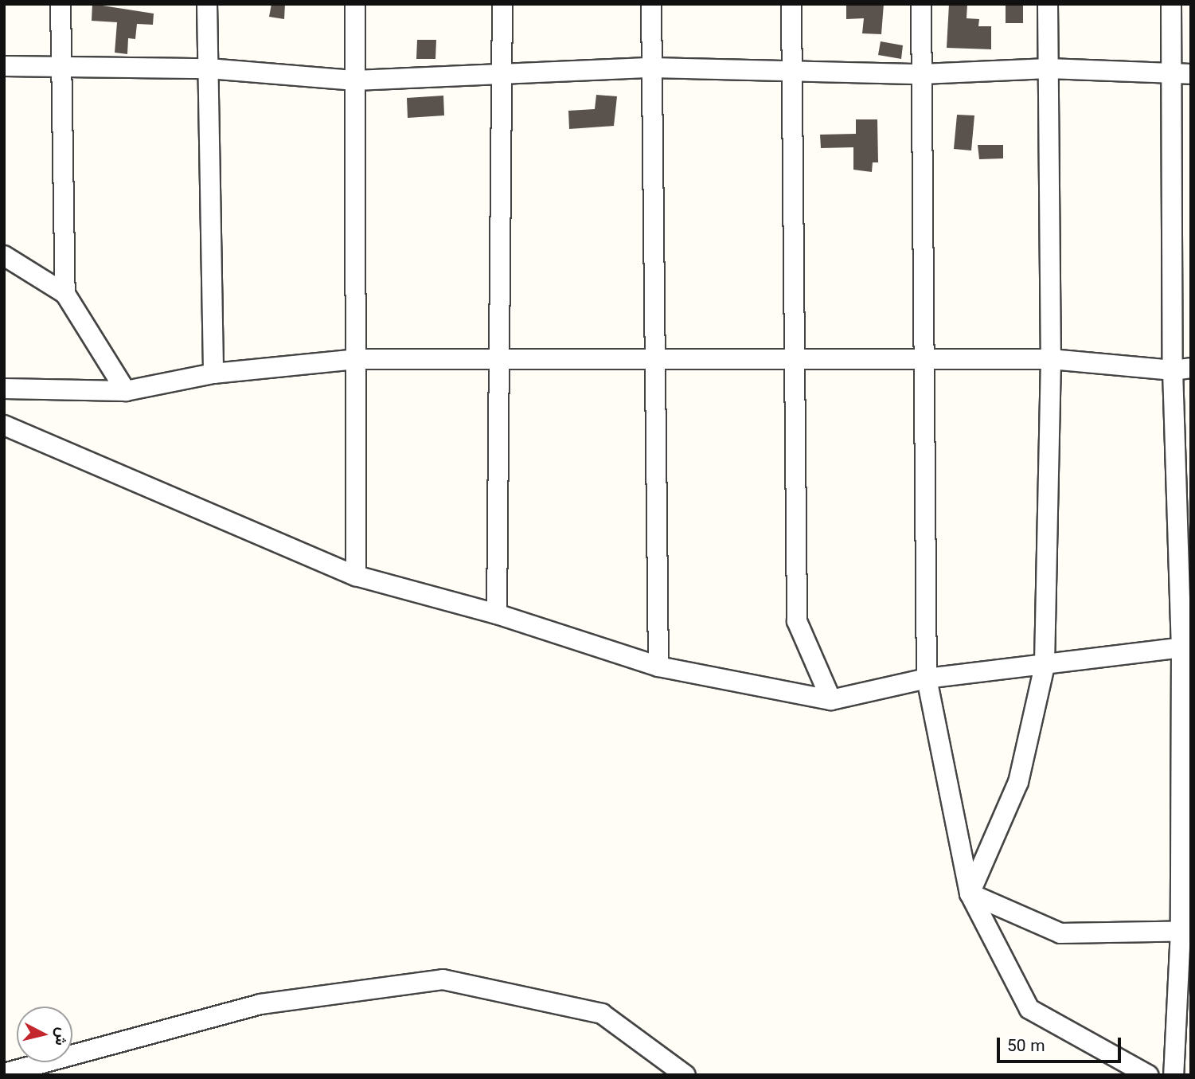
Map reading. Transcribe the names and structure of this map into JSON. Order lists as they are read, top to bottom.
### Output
{
  "scale_bar": "50 m",
  "north": "right"
}
